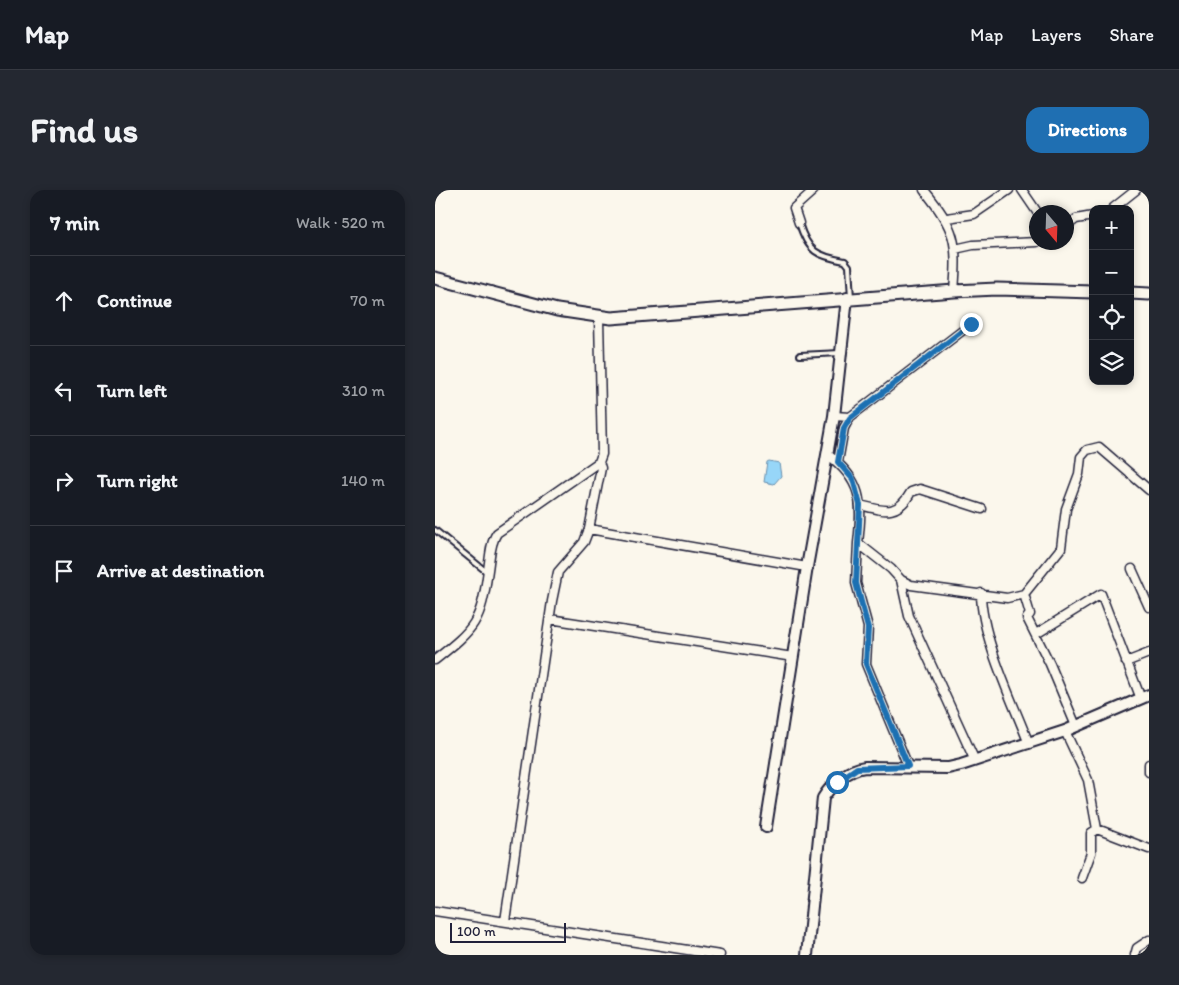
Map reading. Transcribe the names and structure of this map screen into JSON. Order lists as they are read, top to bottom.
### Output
{
  "scale_bar": "100 m",
  "north": "bottom",
  "page": {
    "header": "Map",
    "nav": ["Map", "Layers", "Share"],
    "buttons": "Directions",
    "title": "Find us",
    "heading": ["7 min", "Walk · 520 m"],
    "map_buttons": ["+", "−"],
    "list": [
      ["Continue", "70 m"],
      ["Turn left", "310 m"],
      ["Turn right", "140 m"],
      "Arrive at destination"
    ],
    "scale": "100 m"
  }
}
